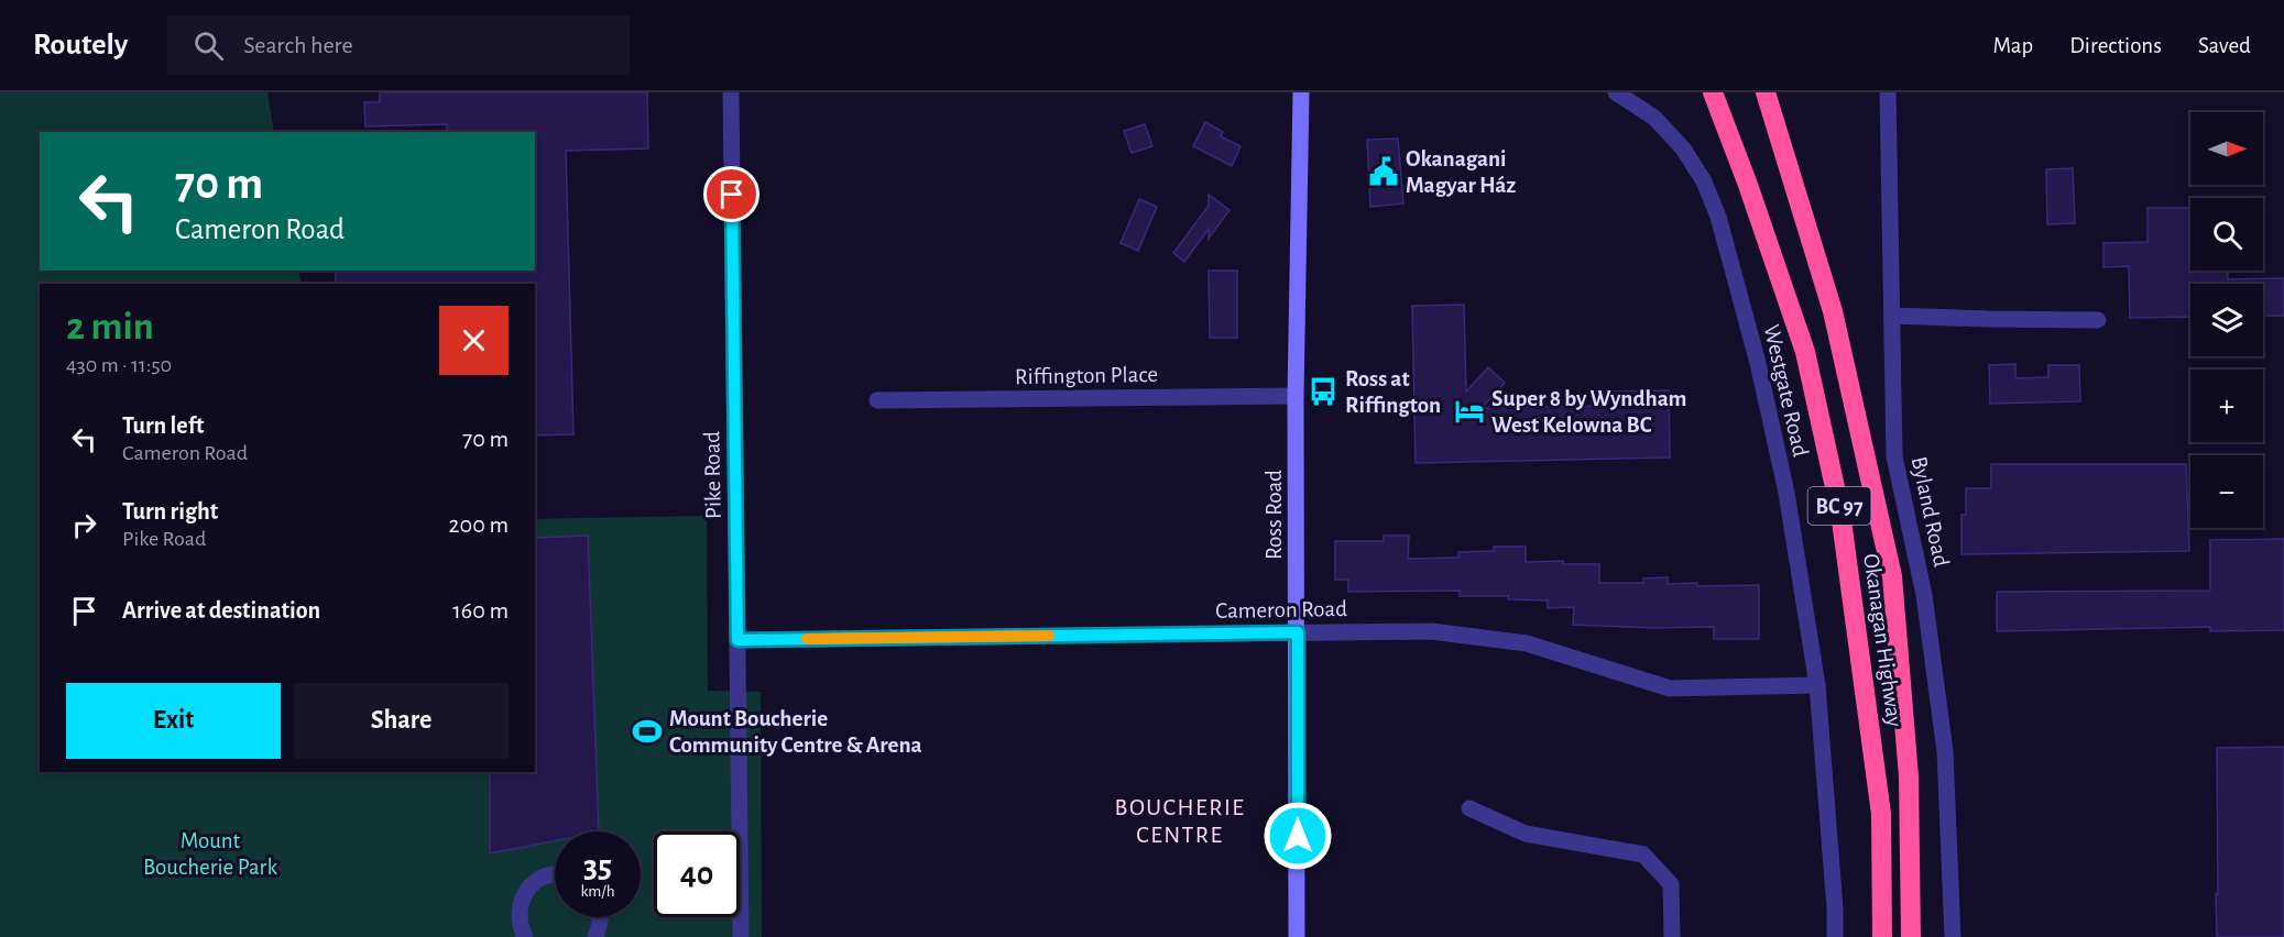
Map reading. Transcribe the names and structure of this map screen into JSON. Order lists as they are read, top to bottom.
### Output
{
  "streets": {
    "highway": ["BC 97", "Okanagan Highway"],
    "street": [
      "Riffington Place",
      "Westgate Road",
      "Pike Road",
      "Byland Road",
      "Ross Road",
      "Cameron Road"
    ]
  },
  "crossings": [
    ["Riffington Place", "Ross Road"],
    ["Westgate Road", "Cameron Road"],
    ["Pike Road", "Cameron Road"],
    ["Ross Road", "Cameron Road"]
  ],
  "districts": ["BOUCHERIE CENTRE"],
  "parks": ["Mount Boucherie Park"],
  "places": {
    "public building": ["Okanagani Magyar Ház"],
    "bus stop": ["Ross at Riffington"],
    "hotel": ["Super 8 by Wyndham West Kelowna BC"],
    "sports": ["Mount Boucherie Community Centre & Arena"]
  },
  "north": "right",
  "page": {
    "header": "Routely",
    "search": "Search here",
    "nav": ["Map", "Directions", "Saved"],
    "map_buttons": ["+", "−"],
    "turn": ["70 m", "Cameron Road"],
    "heading": ["2 min", "430 m · 11:50"],
    "list": [
      {
        "name": "Turn left",
        "note": "Cameron Road",
        "value": "70 m"
      },
      {
        "name": "Turn right",
        "note": "Pike Road",
        "value": "200 m"
      },
      {
        "name": "Arrive at destination",
        "value": "160 m"
      }
    ],
    "buttons": ["Exit", "Share"],
    "speed": "35 km/h",
    "limit": "40"
  }
}
